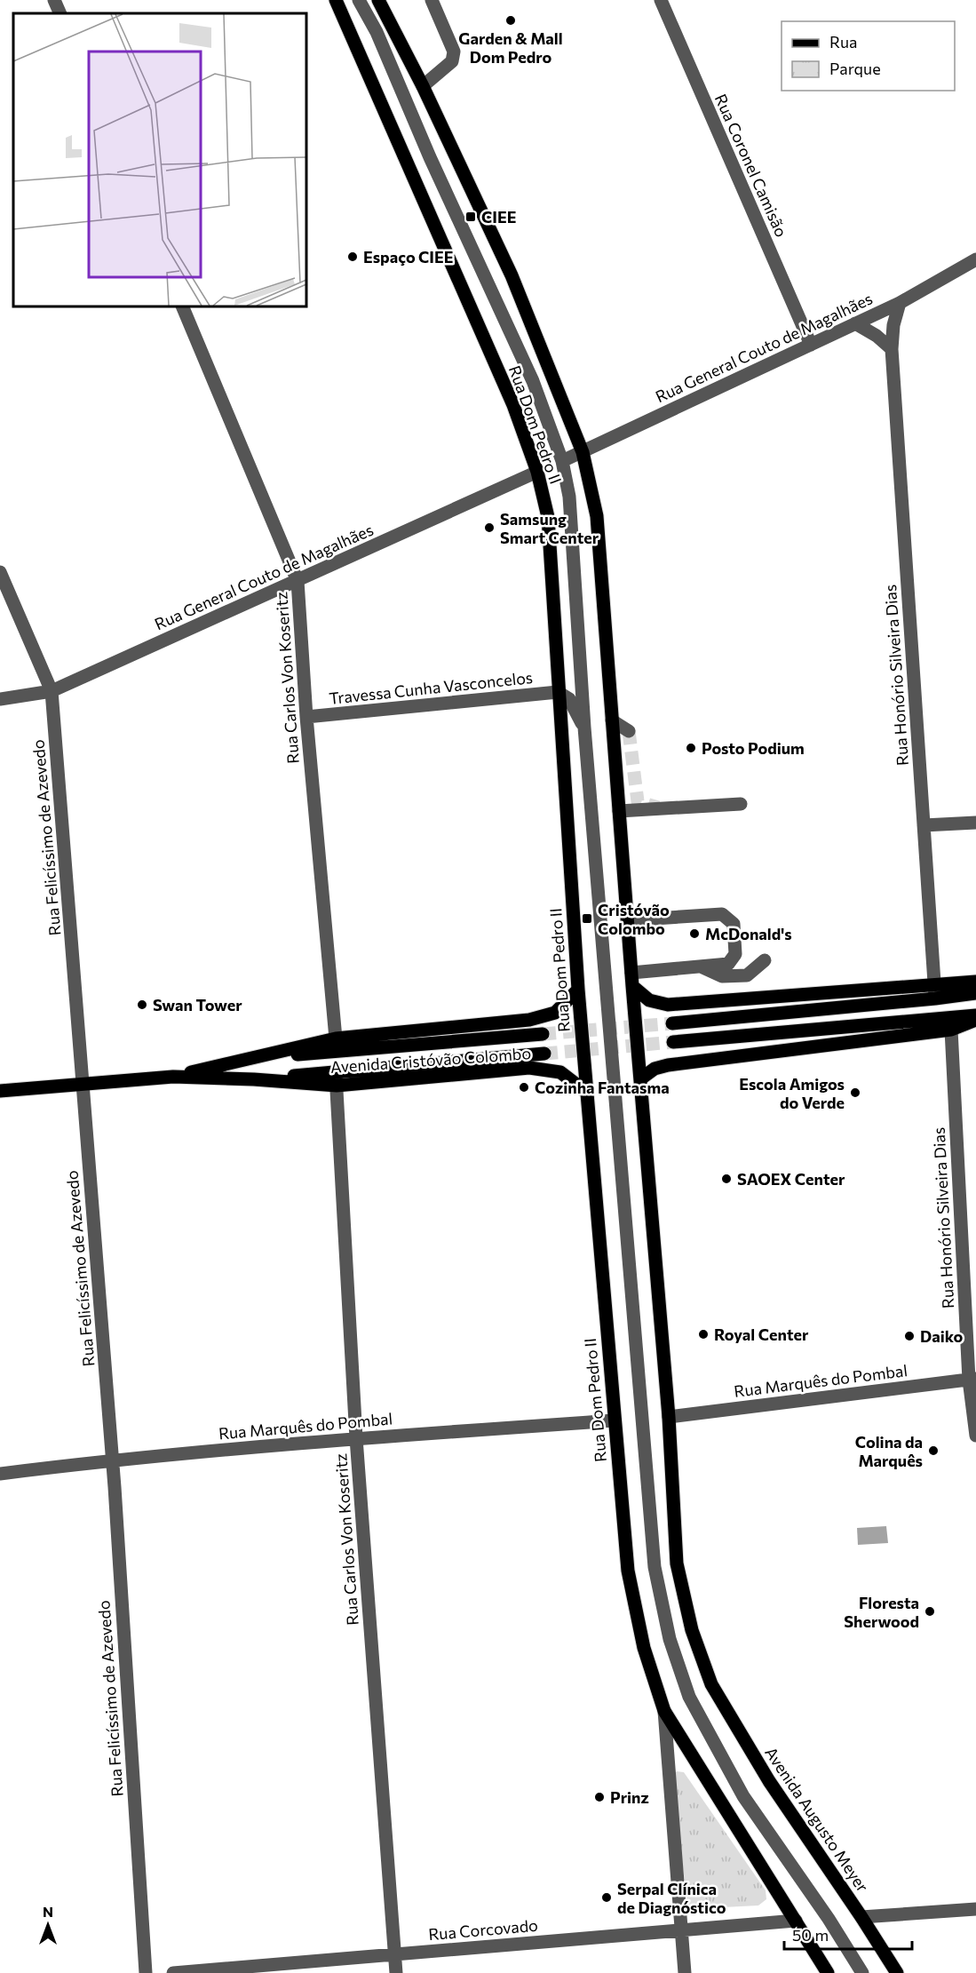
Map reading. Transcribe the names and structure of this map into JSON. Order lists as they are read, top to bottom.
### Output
{
  "streets": {
    "main road": ["Rua Dom Pedro II", "Avenida Cristóvão Colombo", "Avenida Augusto Meyer"],
    "street": [
      "Rua Coronel Camisão",
      "Rua General Couto de Magalhães",
      "Rua Honório Silveira Dias",
      "Rua Carlos Von Koseritz",
      "Travessa Cunha Vasconcelos",
      "Rua Felicíssimo de Azevedo",
      "Rua Marquês do Pombal",
      "Rua Corcovado"
    ]
  },
  "crossings": [
    ["Rua Coronel Camisão", "Rua General Couto de Magalhães"],
    ["Rua General Couto de Magalhães", "Rua Dom Pedro II"],
    ["Rua General Couto de Magalhães", "Rua Honório Silveira Dias"],
    ["Rua General Couto de Magalhães", "Rua Carlos Von Koseritz"],
    ["Rua General Couto de Magalhães", "Rua Felicíssimo de Azevedo"],
    ["Rua Dom Pedro II", "Travessa Cunha Vasconcelos"],
    ["Rua Dom Pedro II", "Avenida Cristóvão Colombo"],
    ["Rua Dom Pedro II", "Rua Marquês do Pombal"],
    ["Rua Dom Pedro II", "Avenida Augusto Meyer"],
    ["Rua Dom Pedro II", "Rua Corcovado"],
    ["Rua Honório Silveira Dias", "Rua Marquês do Pombal"],
    ["Rua Carlos Von Koseritz", "Travessa Cunha Vasconcelos"],
    ["Rua Carlos Von Koseritz", "Avenida Cristóvão Colombo"],
    ["Rua Carlos Von Koseritz", "Rua Marquês do Pombal"],
    ["Rua Carlos Von Koseritz", "Rua Corcovado"],
    ["Rua Felicíssimo de Azevedo", "Avenida Cristóvão Colombo"],
    ["Rua Felicíssimo de Azevedo", "Rua Marquês do Pombal"]
  ],
  "places": {
    "other": [
      "Garden & Mall Dom Pedro",
      "Espaço CIEE",
      "Samsung Smart Center",
      "Posto Podium",
      "McDonald's",
      "Swan Tower",
      "Cozinha Fantasma",
      "Escola Amigos do Verde",
      "SAOEX Center",
      "Royal Center",
      "Daiko",
      "Colina da Marquês",
      "Floresta Sherwood",
      "Prinz",
      "Serpal Clínica de Diagnóstico"
    ],
    "transit": ["CIEE", "Cristóvão Colombo"]
  },
  "legend": ["Rua", "Parque"],
  "scale_bar": "50 m",
  "north": "top"
}
